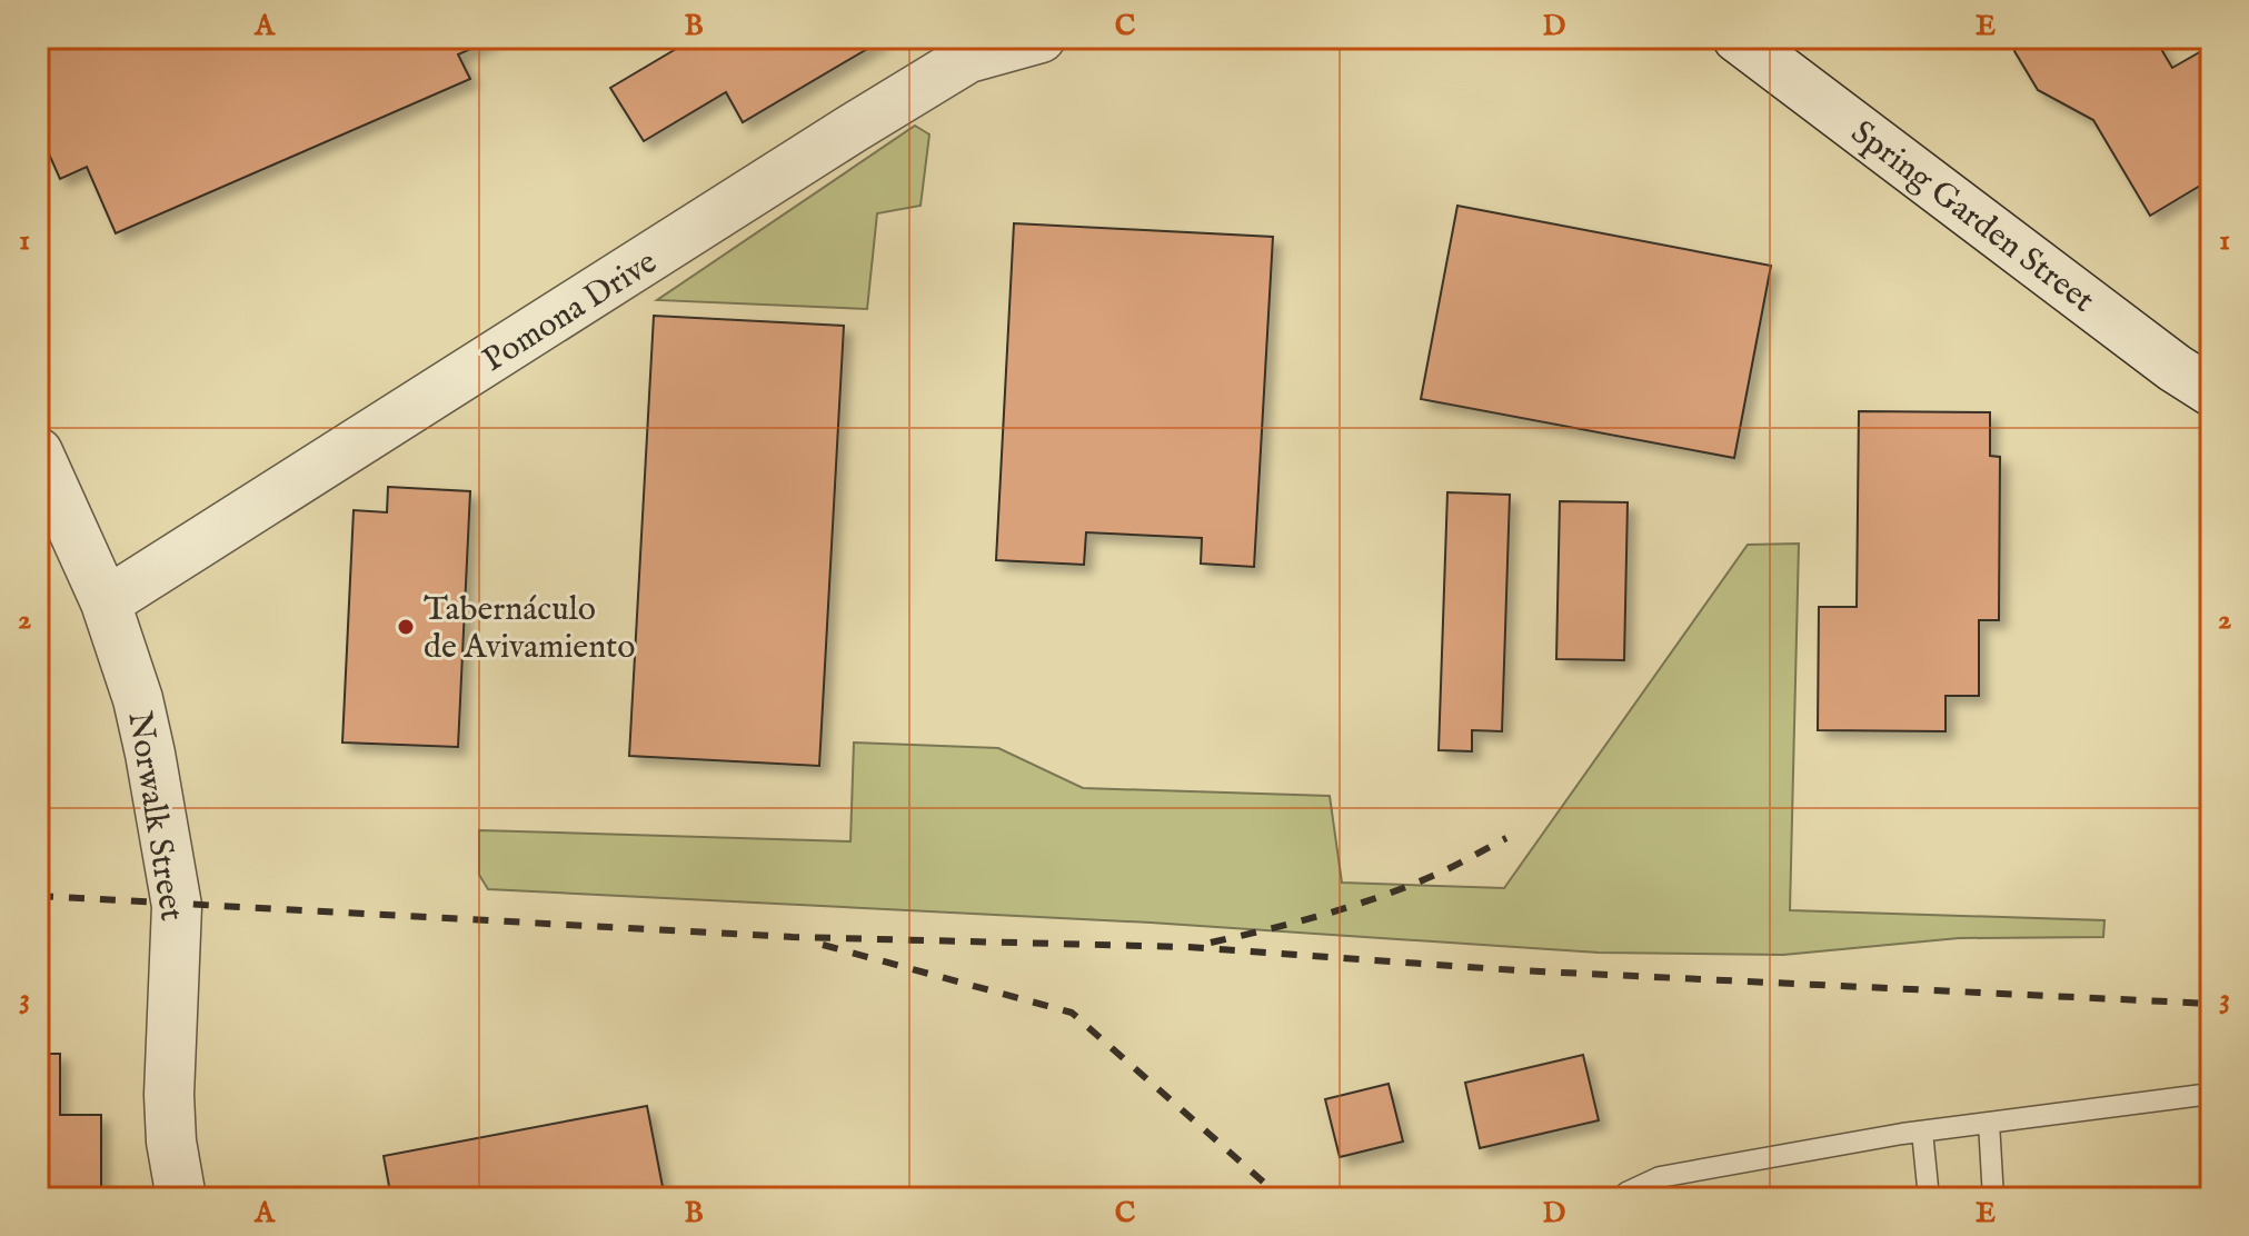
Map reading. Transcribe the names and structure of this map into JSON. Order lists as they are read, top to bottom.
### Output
{
  "streets": {
    "street": ["Spring Garden Street", "Pomona Drive", "Norwalk Street"]
  },
  "crossings": [
    ["Pomona Drive", "Norwalk Street"]
  ],
  "places": ["Tabernáculo de Avivamiento"],
  "grid": {
    "columns": [
      "A",
      "B",
      "C",
      "D",
      "E"
    ],
    "rows": ["1", "2", "3"]
  }
}
